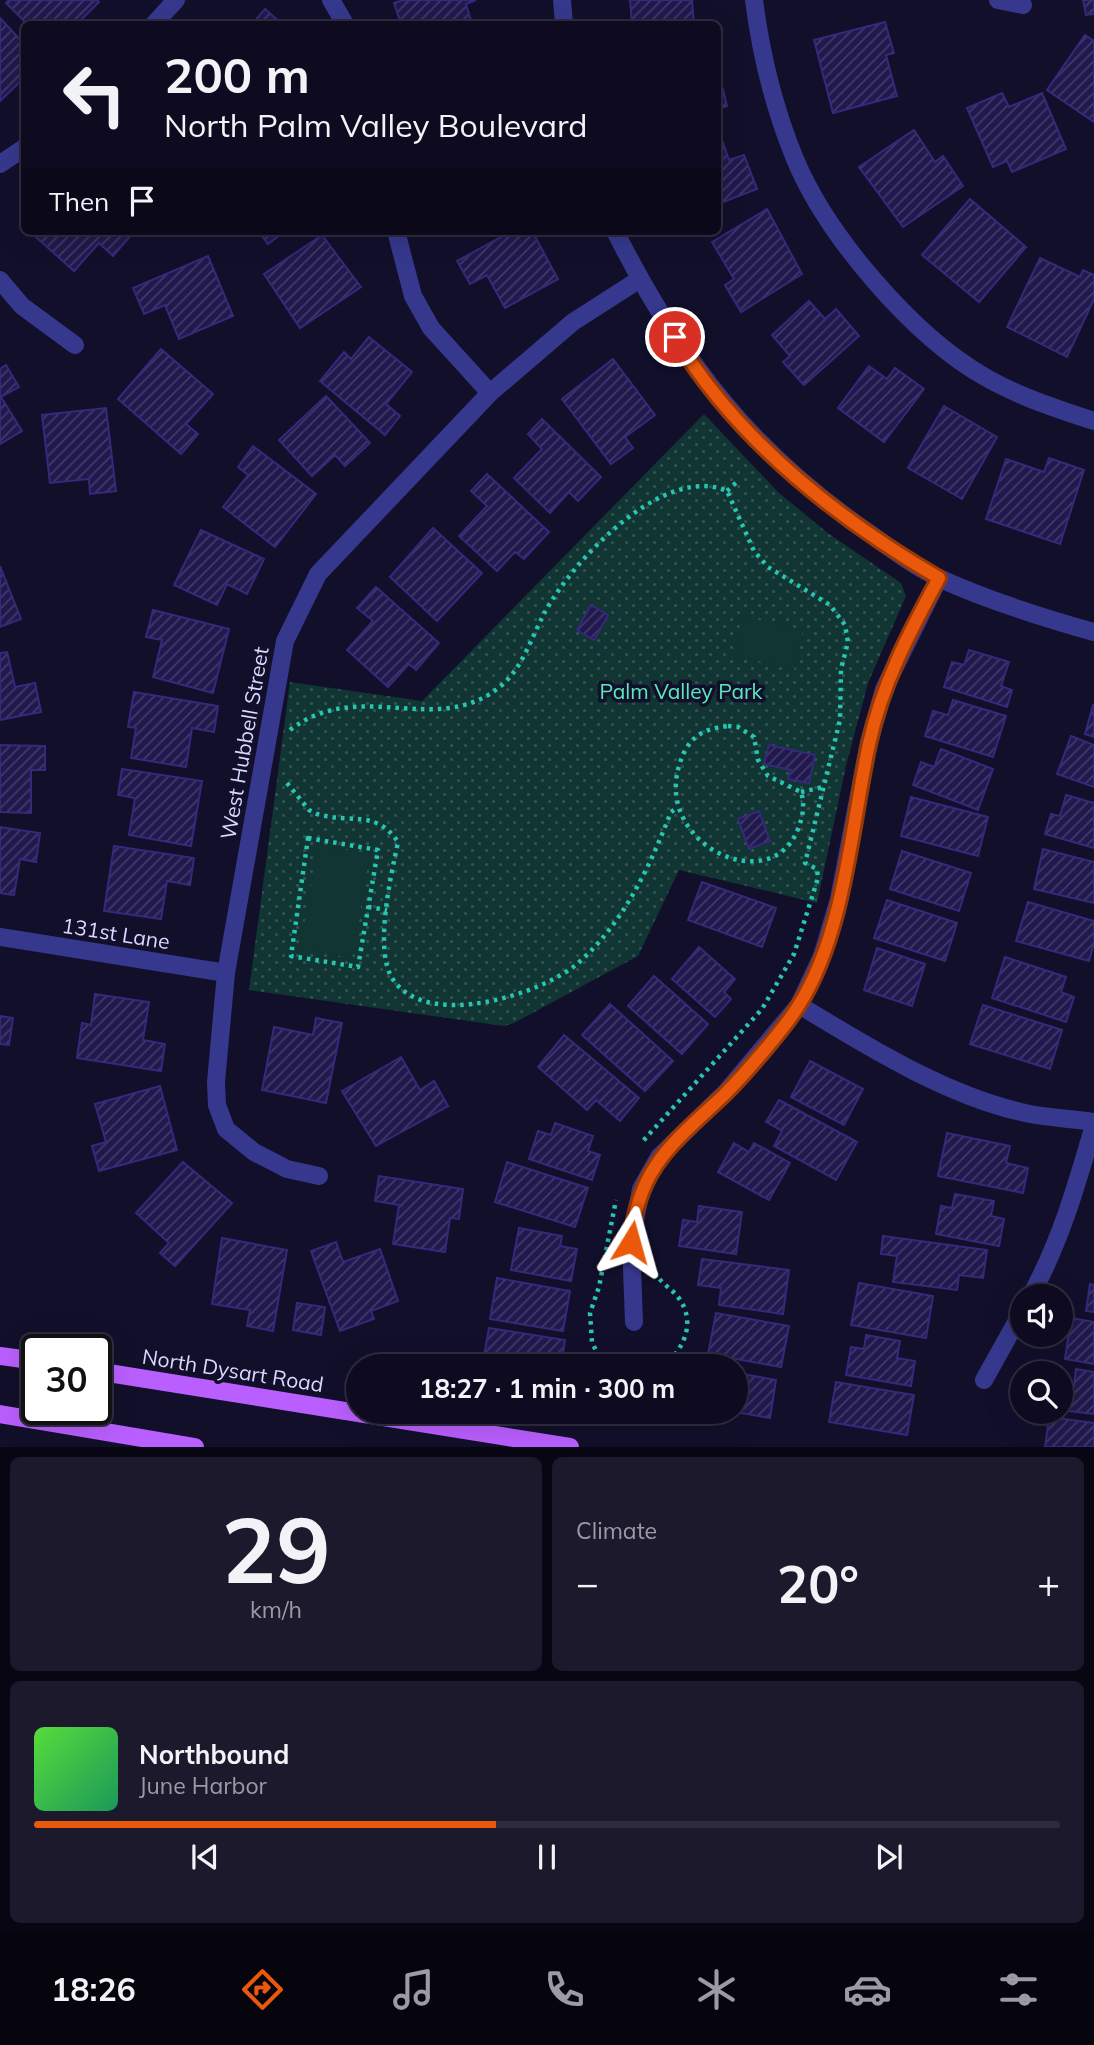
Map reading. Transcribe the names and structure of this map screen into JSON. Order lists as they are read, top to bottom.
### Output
{
  "streets": {
    "main road": ["North Dysart Road"],
    "street": ["West Hubbell Street", "131st Lane"]
  },
  "crossings": [
    ["West Hubbell Street", "131st Lane"]
  ],
  "parks": ["Palm Valley Park"],
  "page": {
    "turn": ["200 m", "North Palm Valley Boulevard"],
    "then": "Then",
    "limit": "30",
    "trip": "18:27 · 1 min · 300 m",
    "tile": [
      ["29", "km/h"],
      "Climate"
    ],
    "heat": ["−", "20°", "+"],
    "song": ["Northbound", "June Harbor"],
    "tabs": "18:26"
  }
}
